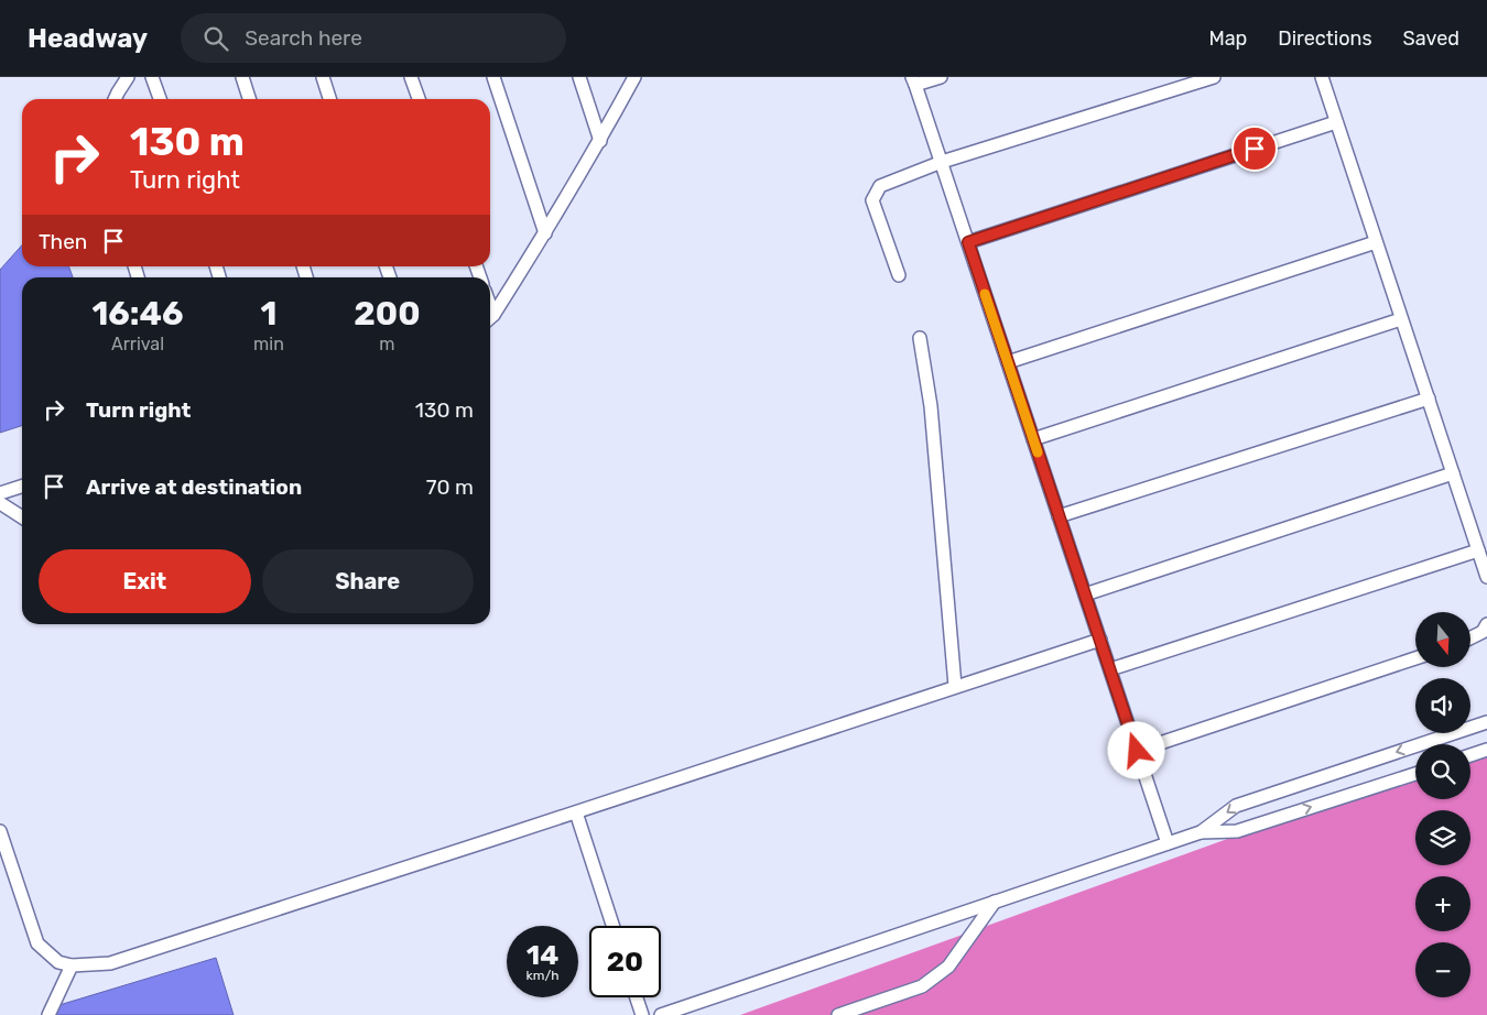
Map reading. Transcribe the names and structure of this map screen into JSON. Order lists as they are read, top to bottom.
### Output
{
  "north": "bottom",
  "page": {
    "header": "Headway",
    "search": "Search here",
    "nav": ["Map", "Directions", "Saved"],
    "turn": ["130 m", "Turn right"],
    "then": "Then",
    "eta": [
      "16:46",
      "Arrival",
      "1",
      "min",
      "200",
      "m"
    ],
    "list": [
      {
        "name": "Turn right",
        "value": "130 m"
      },
      {
        "name": "Arrive at destination",
        "value": "70 m"
      }
    ],
    "buttons": ["Exit", "Share"],
    "map_buttons": ["+", "−"],
    "speed": "14 km/h",
    "limit": "20"
  }
}
